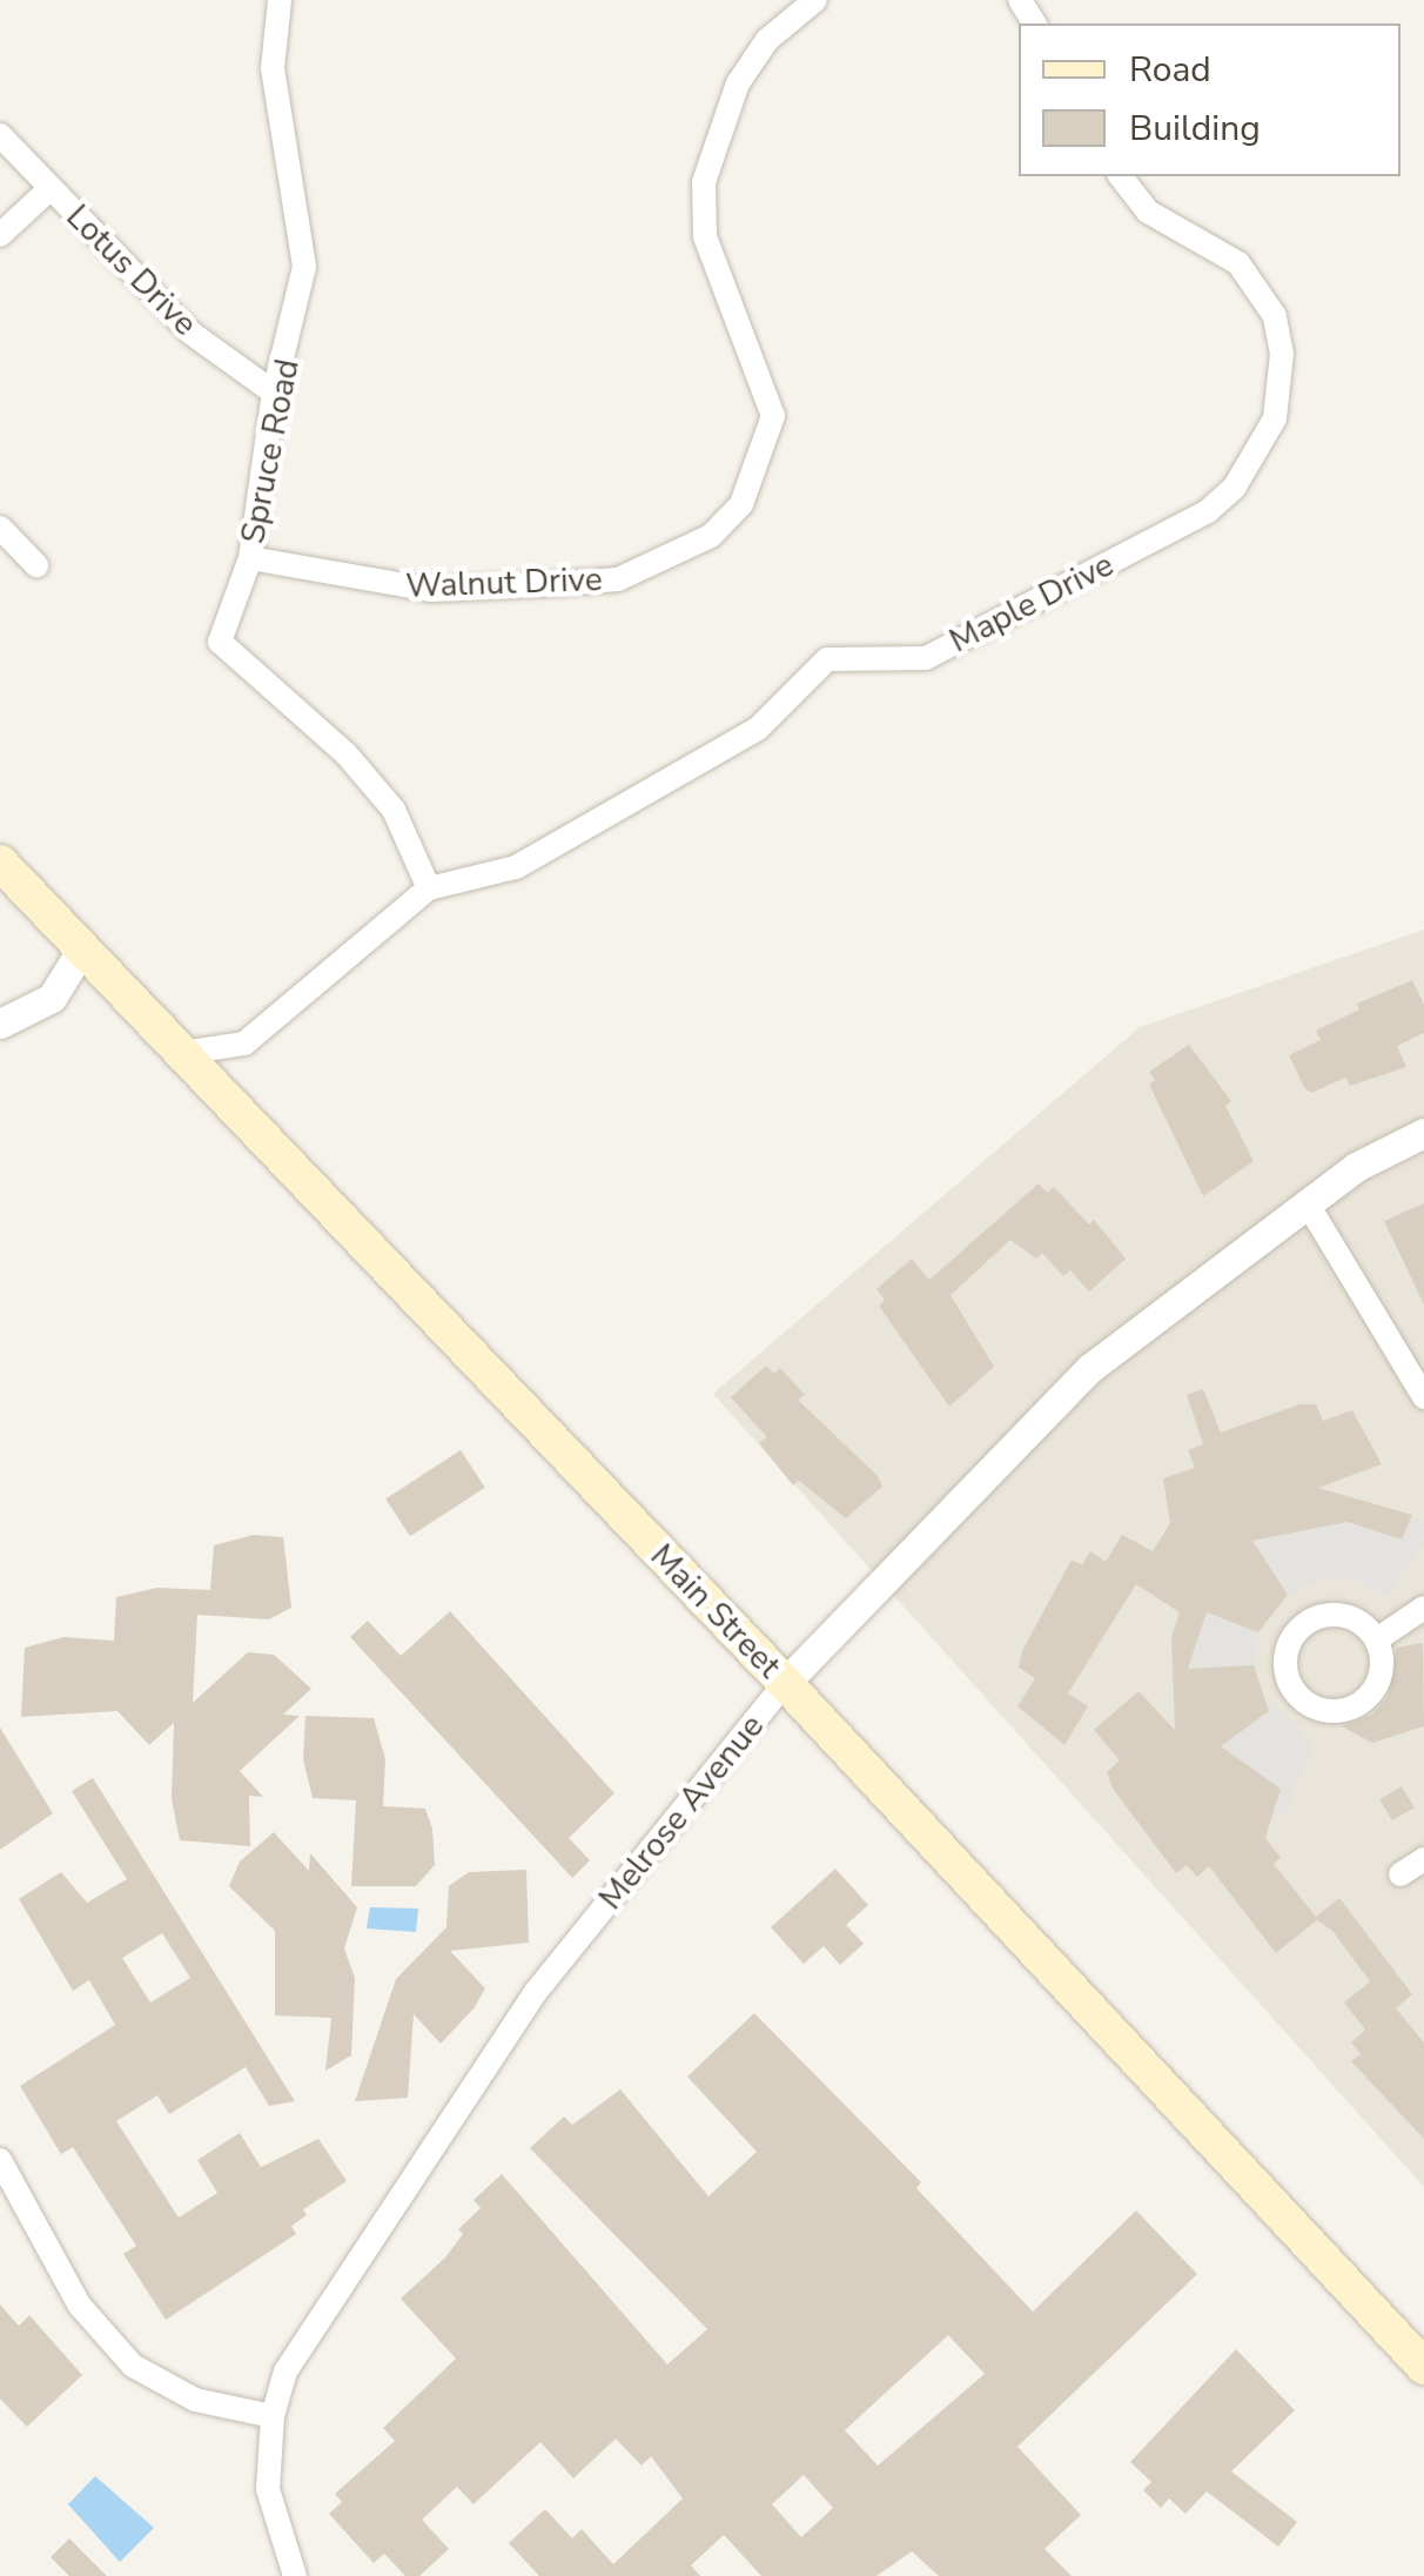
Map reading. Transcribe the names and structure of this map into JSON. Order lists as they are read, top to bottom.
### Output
{
  "streets": {
    "main road": ["Main Street"],
    "street": [
      "Lotus Drive",
      "Spruce Road",
      "Walnut Drive",
      "Maple Drive",
      "Melrose Avenue"
    ]
  },
  "crossings": [
    ["Lotus Drive", "Spruce Road"],
    ["Spruce Road", "Walnut Drive"],
    ["Spruce Road", "Maple Drive"],
    ["Maple Drive", "Main Street"],
    ["Main Street", "Melrose Avenue"]
  ],
  "legend": ["Road", "Building"]
}
